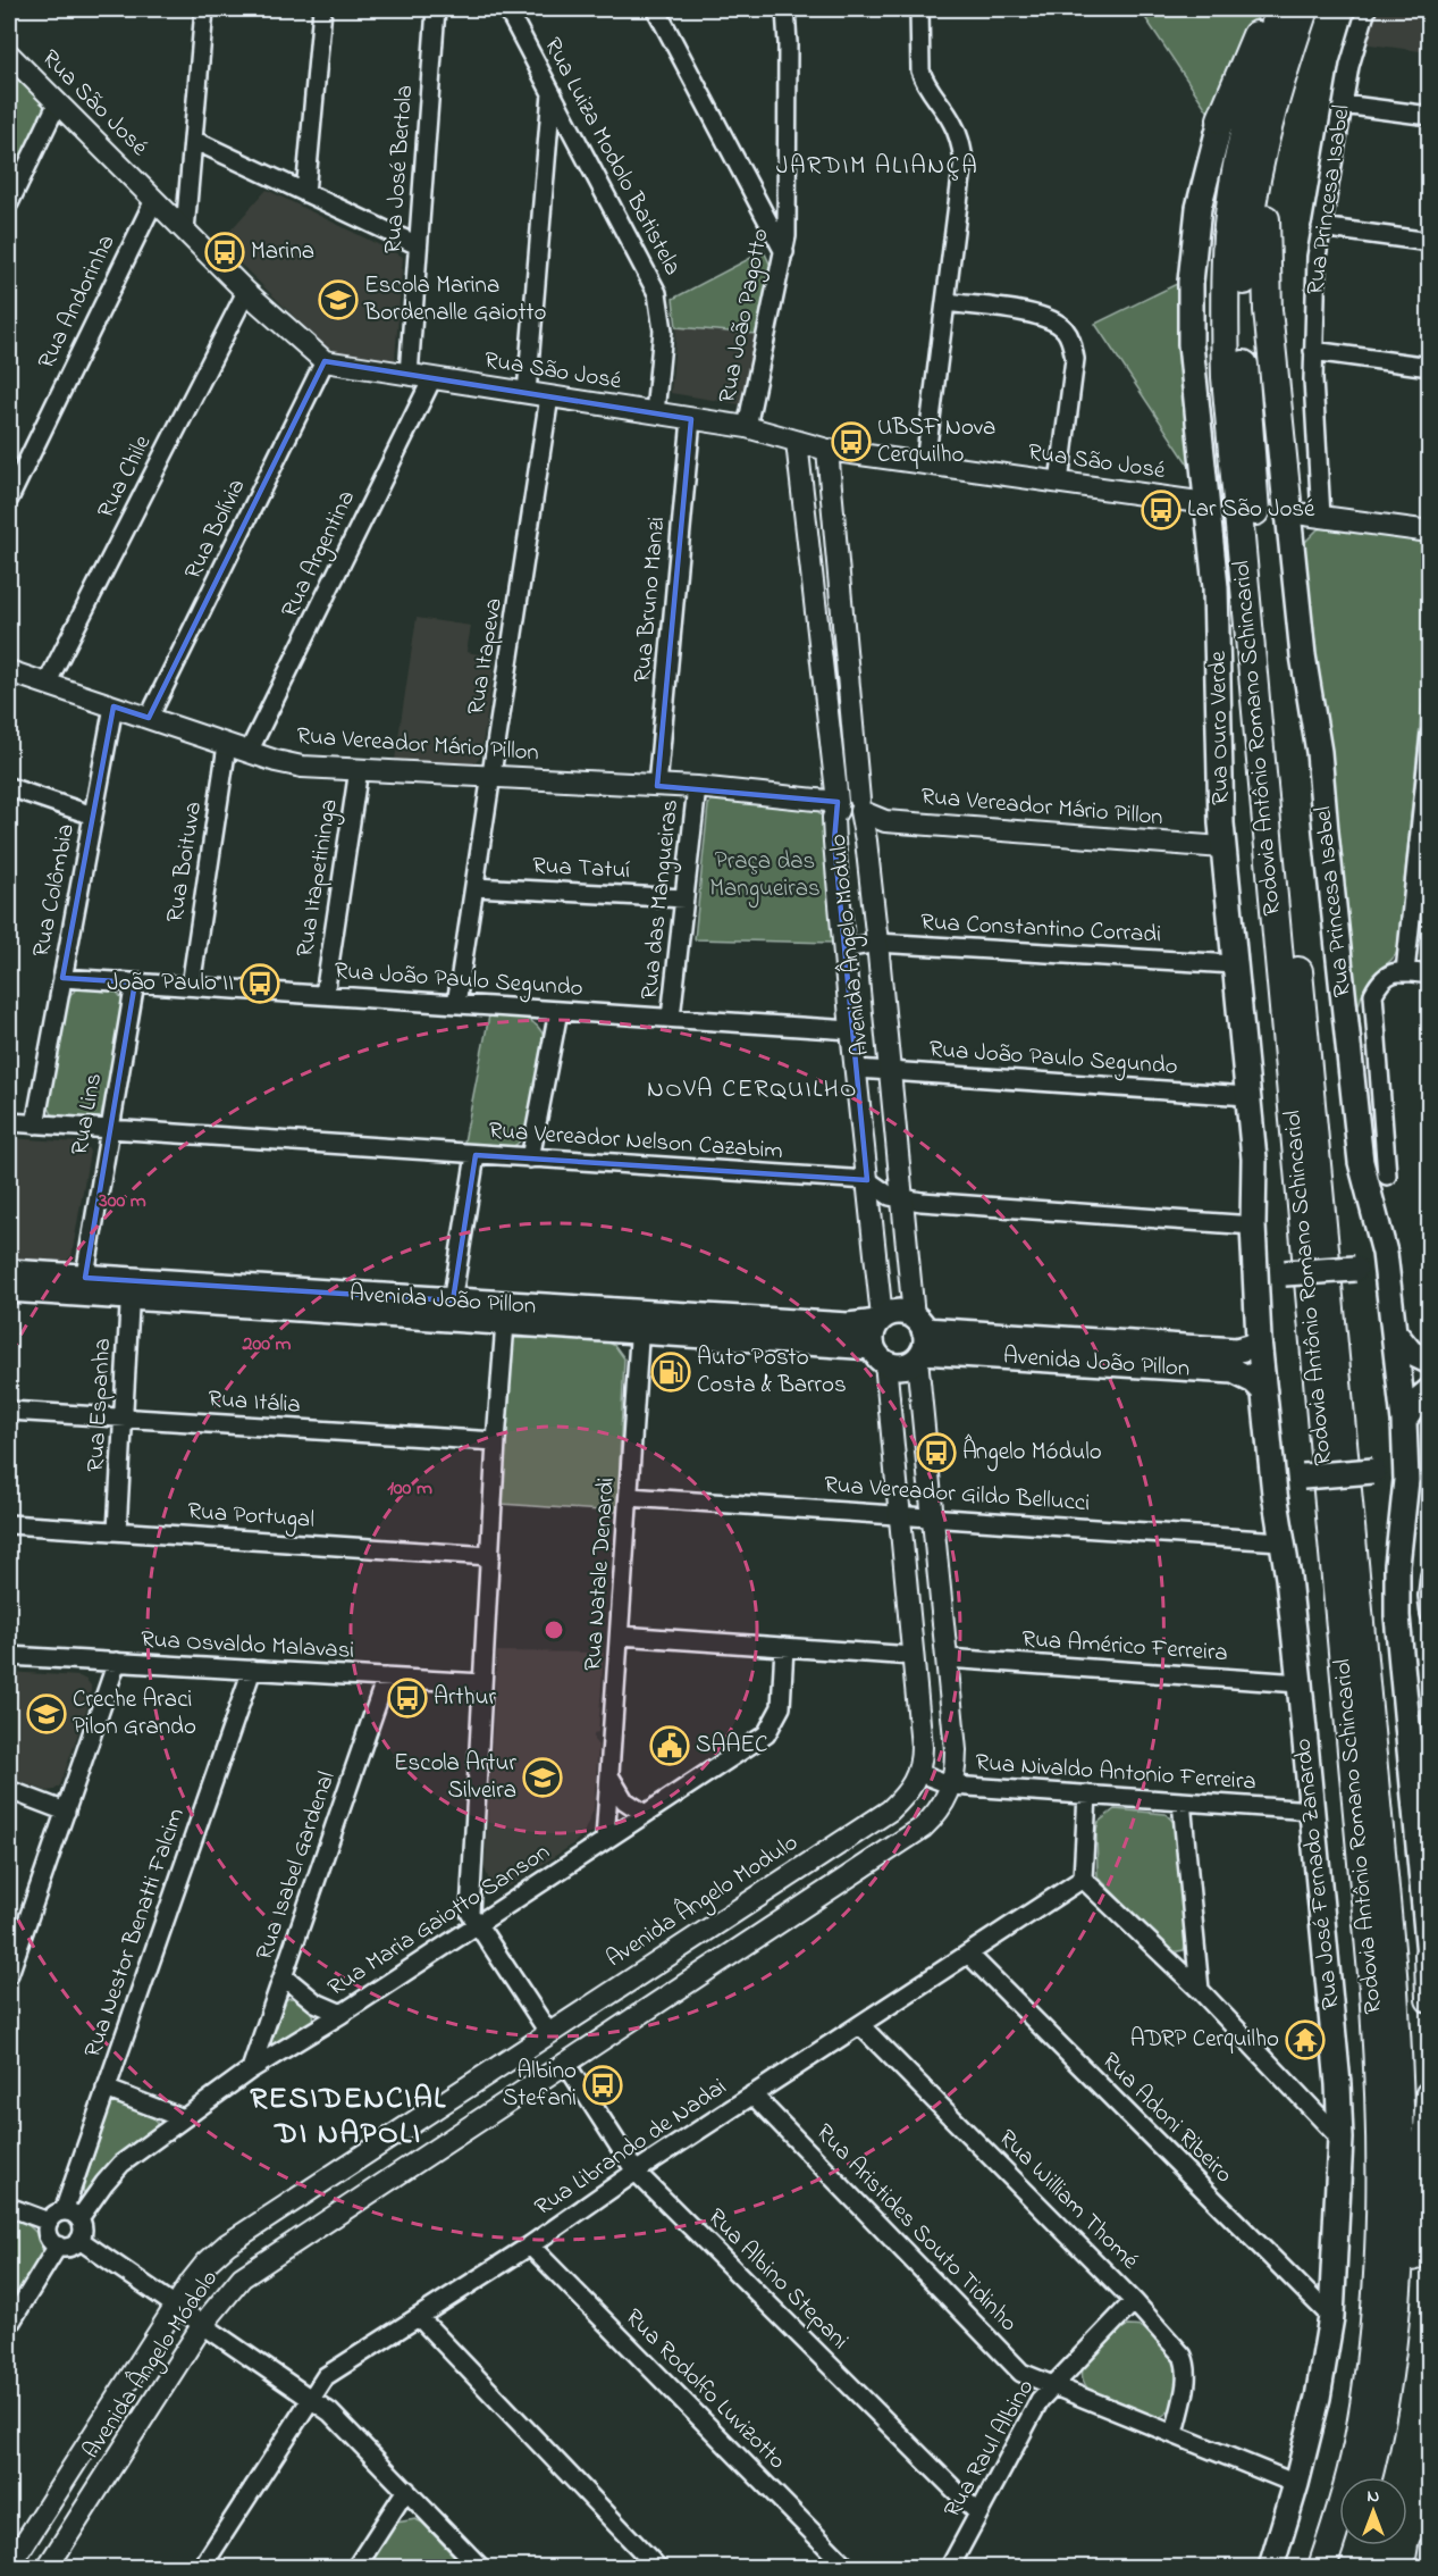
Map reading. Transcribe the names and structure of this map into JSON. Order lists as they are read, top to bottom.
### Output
{
  "streets": {
    "highway": ["Rodovia Antônio Romano Schincariol"],
    "main road": [
      "Rua Princesa Isabel",
      "Rua Ouro Verde",
      "Avenida João Pillon",
      "Rua José Fernado Zanardo"
    ],
    "street": [
      "Rua São José",
      "Rua Luiza Modolo Batistela",
      "Rua José Bertola",
      "Rua Andorinha",
      "Rua João Pagotto",
      "Rua Chile",
      "Rua Bolívia",
      "Rua Argentina",
      "Rua Bruno Manzi",
      "Rua Itapeva",
      "Rua Vereador Mário Pillon",
      "Rua Boituva",
      "Rua Tatuí",
      "Rua Itapetininga",
      "Rua Colômbia",
      "Rua das Mangueiras",
      "Rua Constantino Corradi",
      "Avenida Ângelo Modulo",
      "Rua João Paulo Segundo",
      "Rua Lins",
      "Rua Vereador Nelson Cazabim",
      "Rua Itália",
      "Rua Espanha",
      "Rua Vereador Gildo Bellucci",
      "Rua Portugal",
      "Rua Natale Denardi",
      "Rua Osvaldo Malavasi",
      "Rua Américo Ferreira",
      "Rua Nivaldo Antonio Ferreira",
      "Rua Isabel Gardenal",
      "Rua Maria Gaiotto Sanson",
      "Rua Nestor Benatti Falcim",
      "Rua Adoni Ribeiro",
      "Rua Librando de Nadai",
      "Rua William Thomé",
      "Rua Aristides Souto Tidinho",
      "Rua Albino Stepani",
      "Avenida Ângelo Módolo",
      "Rua Rodolfo Luvizotto",
      "Rua Raul Albino"
    ]
  },
  "crossings": [
    ["Rua São José", "Rua Luiza Modolo Batistela"],
    ["Rua São José", "Rua José Bertola"],
    ["Rua São José", "Rua Andorinha"],
    ["Rua São José", "Rua João Pagotto"],
    ["Rua São José", "Rua Chile"],
    ["Rua São José", "Rua Bolívia"],
    ["Rua São José", "Rua Argentina"],
    ["Rua São José", "Rua Bruno Manzi"],
    ["Rua São José", "Rua Itapeva"],
    ["Rua São José", "Rua Ouro Verde"],
    ["Rua São José", "Avenida Ângelo Modulo"],
    ["Rua Princesa Isabel", "Rua Ouro Verde"],
    ["Rua Princesa Isabel", "Avenida João Pillon"],
    ["Rua Princesa Isabel", "Rua José Fernado Zanardo"],
    ["Rua Chile", "Rua Vereador Mário Pillon"],
    ["Rua Bolívia", "Rua Vereador Mário Pillon"],
    ["Rua Argentina", "Rua Vereador Mário Pillon"],
    ["Rua Bruno Manzi", "Rua Vereador Mário Pillon"],
    ["Rua Itapeva", "Rua Vereador Mário Pillon"],
    ["Rua Itapeva", "Rua Tatuí"],
    ["Rua Itapeva", "Rua João Paulo Segundo"],
    ["Rua Ouro Verde", "Rua Vereador Mário Pillon"],
    ["Rua Ouro Verde", "Rua Constantino Corradi"],
    ["Rua Ouro Verde", "Rua João Paulo Segundo"],
    ["Rua Ouro Verde", "Rua Vereador Nelson Cazabim"],
    ["Rua Ouro Verde", "Avenida João Pillon"],
    ["Rua Ouro Verde", "Rua José Fernado Zanardo"],
    ["Rua Vereador Mário Pillon", "Rua Boituva"],
    ["Rua Vereador Mário Pillon", "Rua Itapetininga"],
    ["Rua Vereador Mário Pillon", "Rua Colômbia"],
    ["Rua Vereador Mário Pillon", "Rua das Mangueiras"],
    ["Rua Vereador Mário Pillon", "Avenida Ângelo Modulo"],
    ["Rua Boituva", "Rua João Paulo Segundo"],
    ["Rua Tatuí", "Rua das Mangueiras"],
    ["Rua Itapetininga", "Rua João Paulo Segundo"],
    ["Rua Colômbia", "Rua João Paulo Segundo"],
    ["Rua Colômbia", "Rua Vereador Nelson Cazabim"],
    ["Rua das Mangueiras", "Rua João Paulo Segundo"],
    ["Rua Constantino Corradi", "Avenida Ângelo Modulo"],
    ["Avenida Ângelo Modulo", "Rua João Paulo Segundo"],
    ["Avenida Ângelo Modulo", "Rua Vereador Nelson Cazabim"],
    ["Avenida Ângelo Modulo", "Avenida João Pillon"],
    ["Avenida Ângelo Modulo", "Rua Vereador Gildo Bellucci"],
    ["Avenida Ângelo Modulo", "Rua Américo Ferreira"],
    ["Avenida Ângelo Modulo", "Rua Nivaldo Antonio Ferreira"],
    ["Avenida Ângelo Modulo", "Rua Albino Stepani"],
    ["Avenida Ângelo Modulo", "Avenida Ângelo Módolo"],
    ["Rua João Paulo Segundo", "Rua Lins"],
    ["Rua Lins", "Rua Vereador Nelson Cazabim"],
    ["Rua Lins", "Avenida João Pillon"],
    ["Avenida João Pillon", "Rua Espanha"],
    ["Avenida João Pillon", "Rua Natale Denardi"],
    ["Avenida João Pillon", "Rua José Fernado Zanardo"],
    ["Rua Itália", "Rua Espanha"],
    ["Rua Espanha", "Rua Portugal"],
    ["Rua Vereador Gildo Bellucci", "Rua Natale Denardi"],
    ["Rua Vereador Gildo Bellucci", "Rua José Fernado Zanardo"],
    ["Rua Natale Denardi", "Rua Maria Gaiotto Sanson"],
    ["Rua Osvaldo Malavasi", "Rua Isabel Gardenal"],
    ["Rua Osvaldo Malavasi", "Rua Nestor Benatti Falcim"],
    ["Rua Américo Ferreira", "Rua José Fernado Zanardo"],
    ["Rua Nivaldo Antonio Ferreira", "Rua José Fernado Zanardo"],
    ["Rua Isabel Gardenal", "Rua Maria Gaiotto Sanson"],
    ["Rua José Fernado Zanardo", "Rua Adoni Ribeiro"],
    ["Rua José Fernado Zanardo", "Rua Aristides Souto Tidinho"],
    ["Rua Maria Gaiotto Sanson", "Rua Nestor Benatti Falcim"],
    ["Rua Adoni Ribeiro", "Rua Librando de Nadai"],
    ["Rua Librando de Nadai", "Rua William Thomé"],
    ["Rua Librando de Nadai", "Rua Aristides Souto Tidinho"],
    ["Rua Librando de Nadai", "Rua Albino Stepani"],
    ["Rua Librando de Nadai", "Rua Rodolfo Luvizotto"],
    ["Rua William Thomé", "Rua Aristides Souto Tidinho"],
    ["Rua William Thomé", "Rua Raul Albino"],
    ["Rua Aristides Souto Tidinho", "Rua Raul Albino"],
    ["Rua Albino Stepani", "Avenida Ângelo Módolo"],
    ["Rua Albino Stepani", "Rua Raul Albino"]
  ],
  "districts": ["JARDIM ALIANÇA", "NOVA CERQUILHO", "RESIDENCIAL DI NAPOLI"],
  "parks": ["Praça das Mangueiras"],
  "places": {
    "bus stop": [
      "Marina",
      "UBSF Nova Cerquilho",
      "Lar São José",
      "João Paulo II",
      "Ângelo Módulo",
      "Arthur",
      "Albino Stefani"
    ],
    "school or university": ["Escola Marina Bordenalle Gaiotto", "Creche Araci Pilon Grando", "Escola Artur Silveira"],
    "fuel station": ["Auto Posto Costa & Barros"],
    "public building": ["SAAEC"],
    "temple": ["ADRP Cerquilho"]
  },
  "north": "top",
  "rings": ["300 m", "200 m", "100 m"]
}
